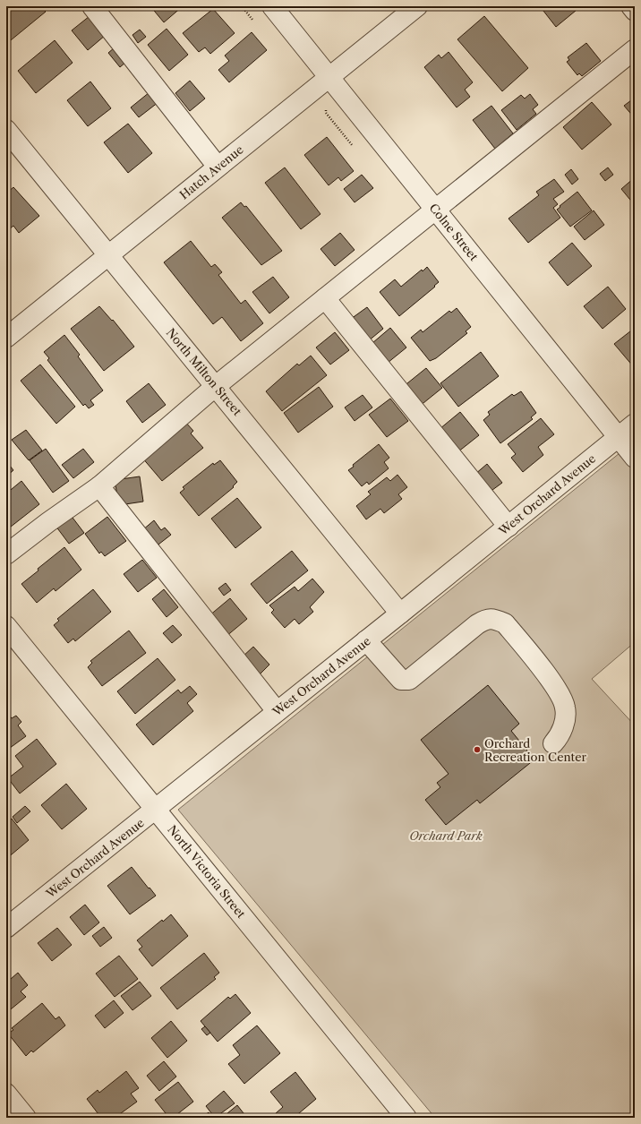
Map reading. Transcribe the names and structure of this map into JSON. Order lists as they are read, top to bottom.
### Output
{
  "streets": {
    "street": [
      "Hatch Avenue",
      "Colne Street",
      "North Milton Street",
      "West Orchard Avenue",
      "North Victoria Street"
    ]
  },
  "crossings": [
    ["Hatch Avenue", "Colne Street"],
    ["Hatch Avenue", "North Milton Street"],
    ["Colne Street", "West Orchard Avenue"],
    ["North Milton Street", "West Orchard Avenue"],
    ["West Orchard Avenue", "North Victoria Street"]
  ],
  "parks": ["Orchard Park"],
  "places": ["Orchard Recreation Center"]
}
